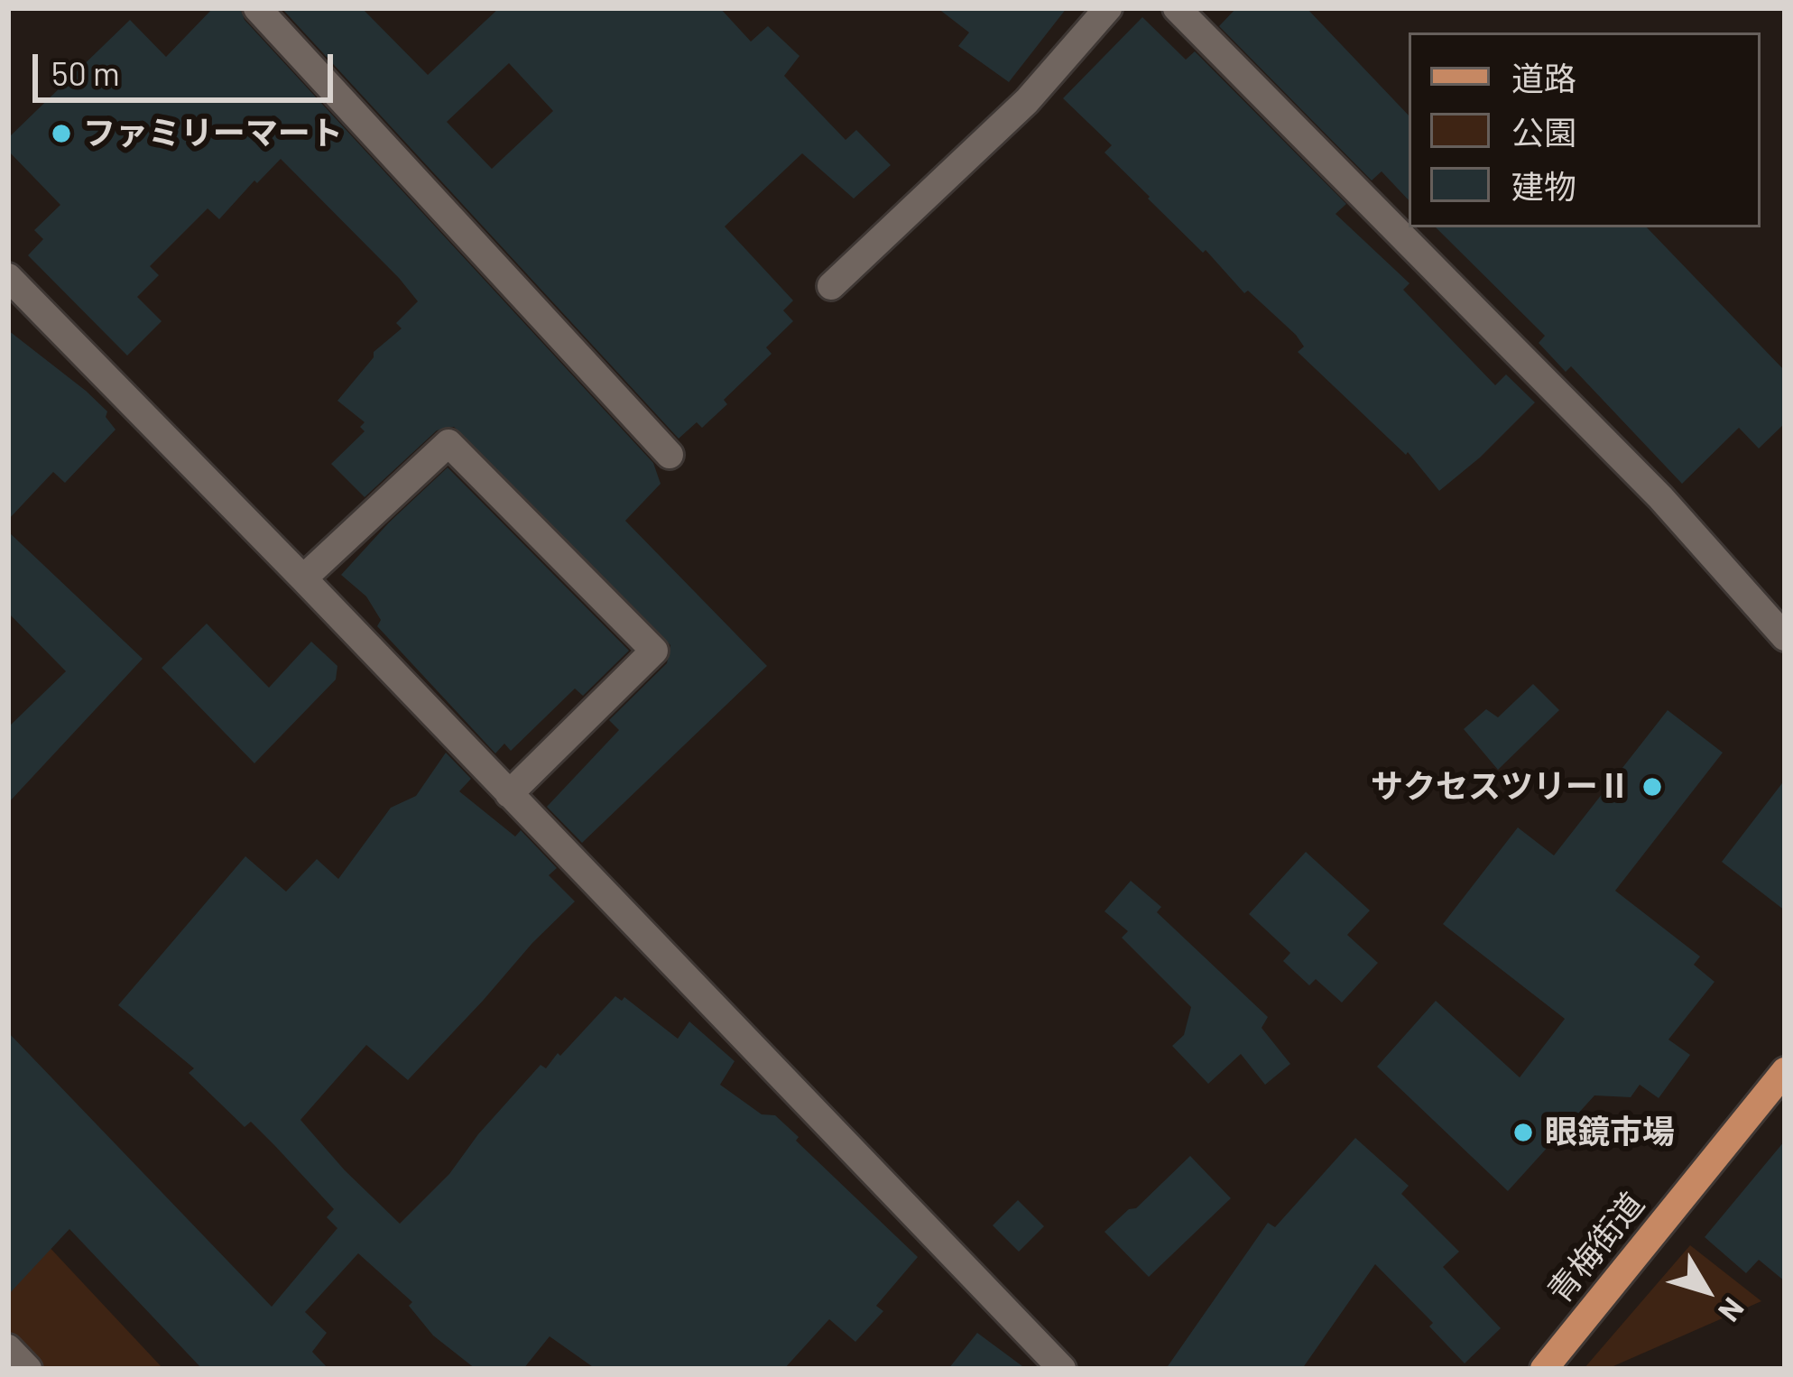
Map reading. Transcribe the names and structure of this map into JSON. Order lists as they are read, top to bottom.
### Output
{
  "streets": {
    "main road": ["青梅街道"]
  },
  "places": ["ファミリーマート", "サクセスツリーⅡ", "眼鏡市場"],
  "legend": ["道路", "公園", "建物"],
  "scale_bar": "50 m",
  "north": "bottom right"
}
